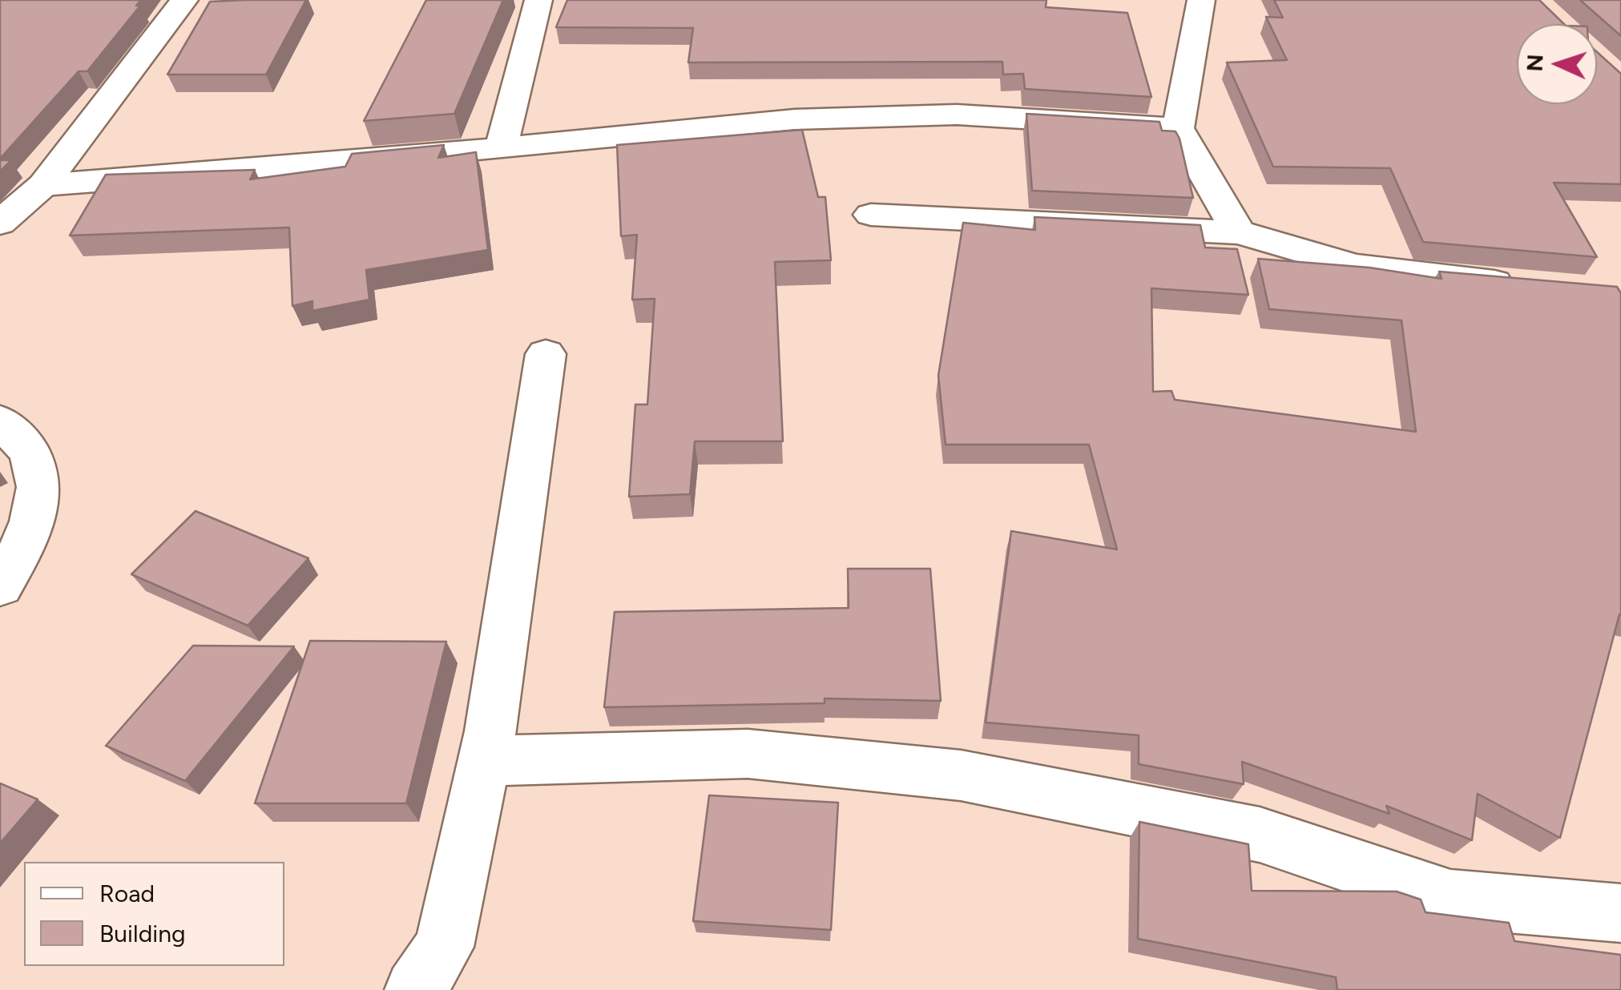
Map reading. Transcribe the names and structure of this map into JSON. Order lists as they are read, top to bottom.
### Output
{
  "legend": ["Road", "Building"],
  "north": "left"
}
